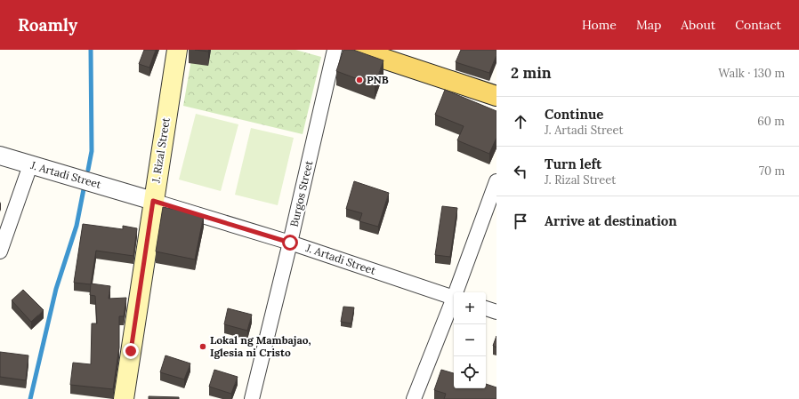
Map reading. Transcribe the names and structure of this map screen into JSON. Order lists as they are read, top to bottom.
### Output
{
  "streets": {
    "main road": ["J. Rizal Street"],
    "street": ["J. Artadi Street", "Burgos Street"]
  },
  "crossings": [
    ["J. Rizal Street", "J. Artadi Street"],
    ["J. Artadi Street", "Burgos Street"]
  ],
  "places": ["PNB", "Lokal ng Mambajao, Iglesia ni Cristo"],
  "page": {
    "header": "Roamly",
    "nav": [
      "Home",
      "Map",
      "About",
      "Contact"
    ],
    "heading": ["2 min", "Walk · 130 m"],
    "list": [
      ["Continue", "J. Artadi Street", "60 m"],
      ["Turn left", "J. Rizal Street", "70 m"],
      "Arrive at destination"
    ],
    "map_buttons": ["+", "−"]
  }
}
